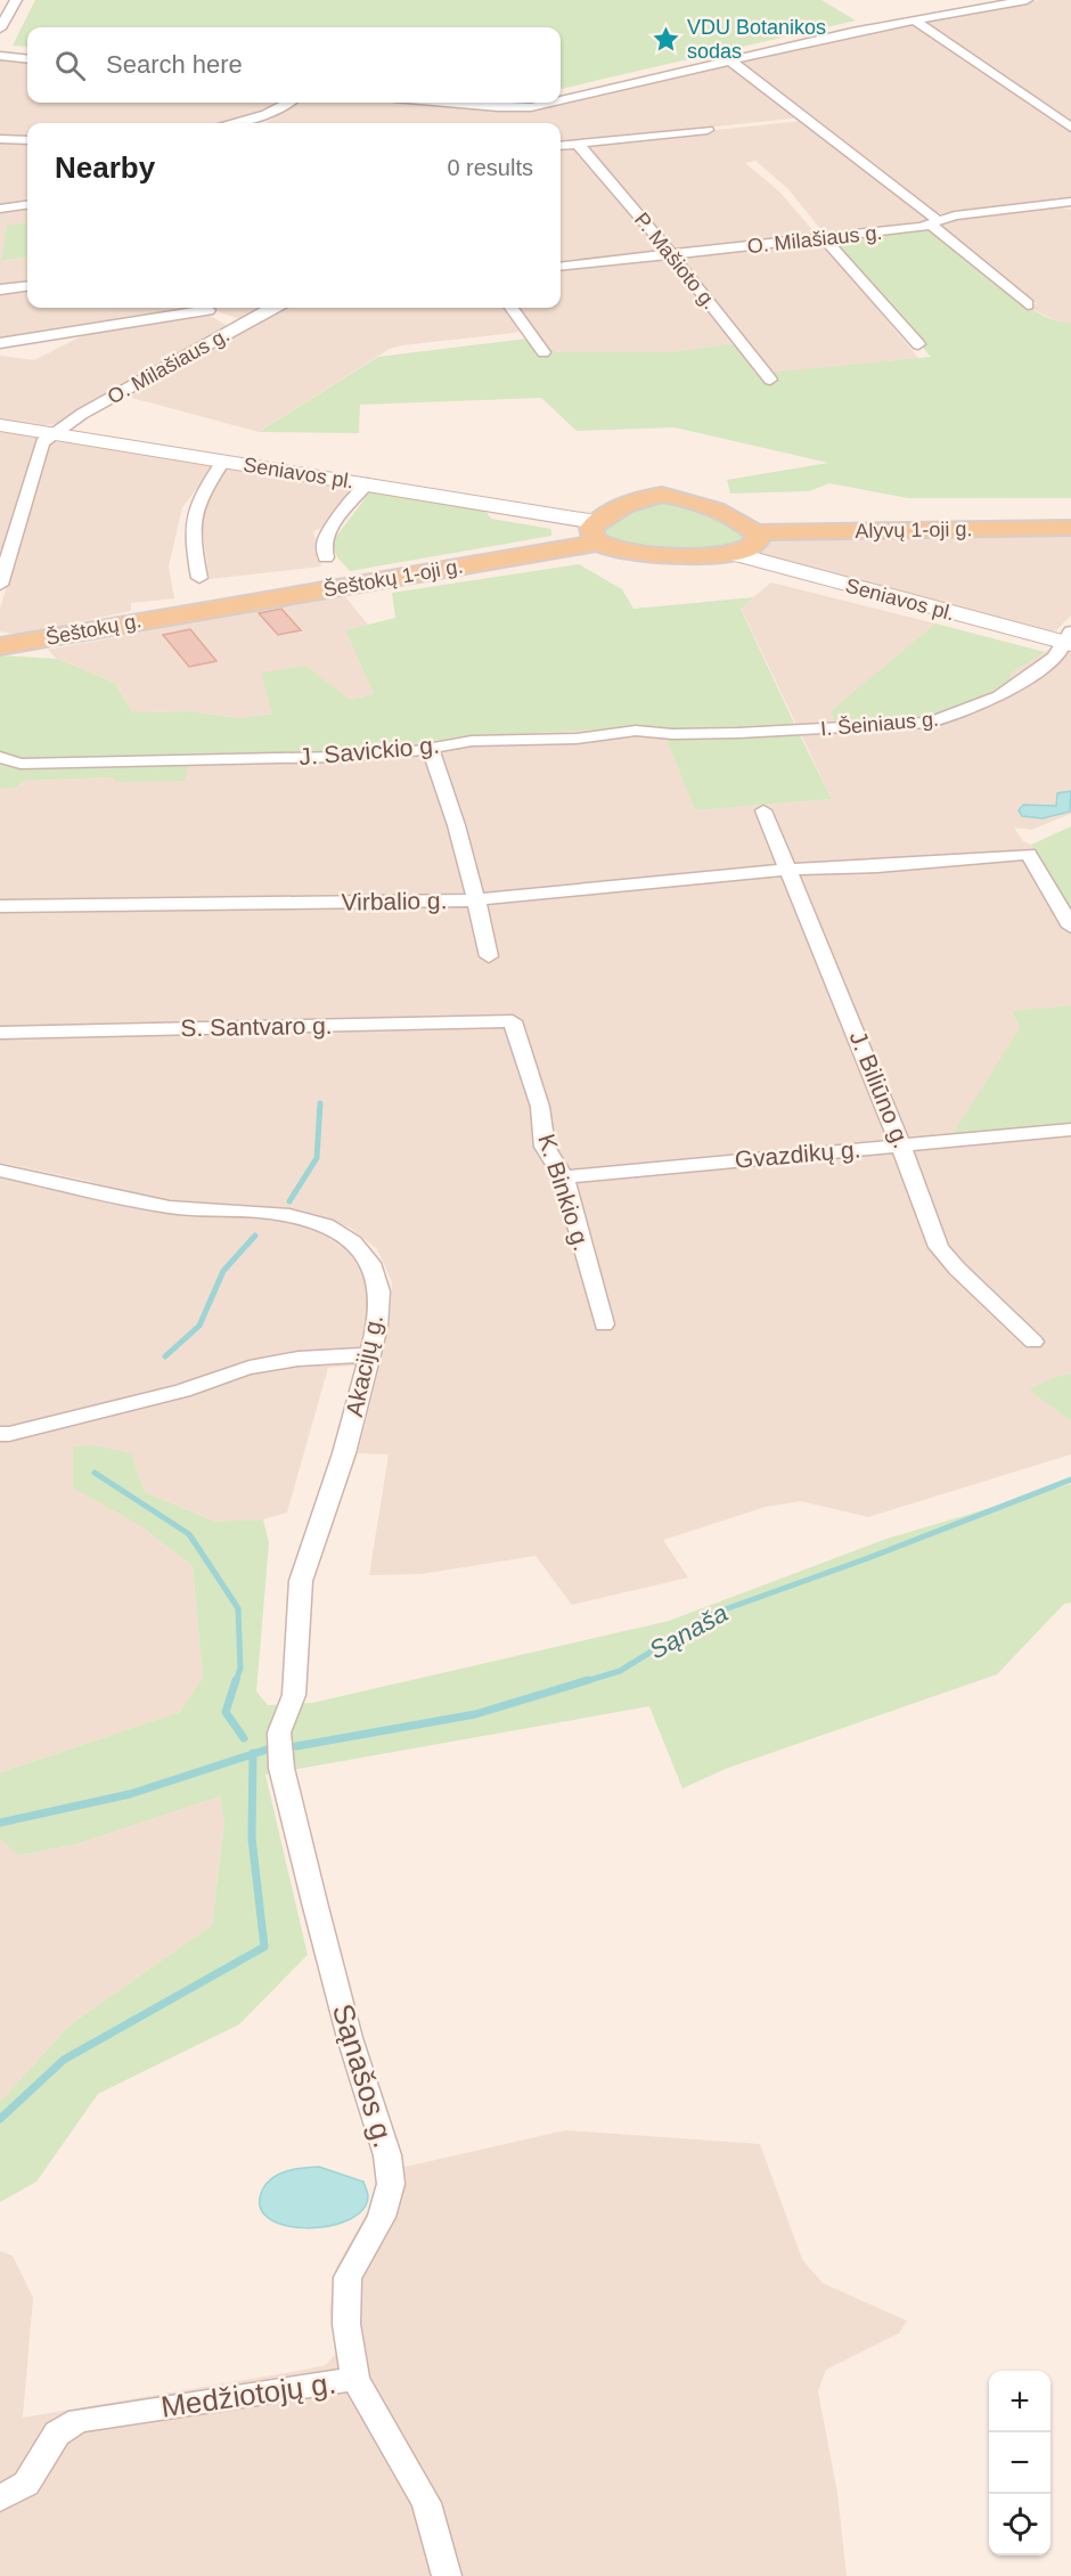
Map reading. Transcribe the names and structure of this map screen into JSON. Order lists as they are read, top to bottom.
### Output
{
  "streets": {
    "main road": [
      "Seniavos pl.",
      "Alyvų 1-oji g.",
      "Šeštokų 1-oji g.",
      "Šeštokų g."
    ],
    "street": [
      "O. Milašiaus g.",
      "P. Mašioto g.",
      "I. Šeiniaus g.",
      "J. Savickio g.",
      "Virbalio g.",
      "S. Santvaro g.",
      "J. Biliūno g.",
      "Gvazdikų g.",
      "K. Binkio g.",
      "Akacijų g.",
      "Sąnašos g.",
      "Medžiotojų g."
    ]
  },
  "crossings": [
    ["O. Milašiaus g.", "P. Mašioto g."],
    ["O. Milašiaus g.", "Seniavos pl."],
    ["Seniavos pl.", "Alyvų 1-oji g."],
    ["Seniavos pl.", "Šeštokų 1-oji g."],
    ["Seniavos pl.", "I. Šeiniaus g."],
    ["Šeštokų 1-oji g.", "Šeštokų g."],
    ["I. Šeiniaus g.", "J. Savickio g."],
    ["Virbalio g.", "J. Biliūno g."],
    ["S. Santvaro g.", "K. Binkio g."],
    ["J. Biliūno g.", "Gvazdikų g."],
    ["Gvazdikų g.", "K. Binkio g."],
    ["Akacijų g.", "Sąnašos g."],
    ["Sąnašos g.", "Medžiotojų g."]
  ],
  "water": ["Sąnaša"],
  "places": {
    "place": ["VDU Botanikos sodas"]
  },
  "page": {
    "search": "Search here",
    "heading": ["Nearby", "0 results"],
    "map_buttons": ["+", "−"]
  }
}
